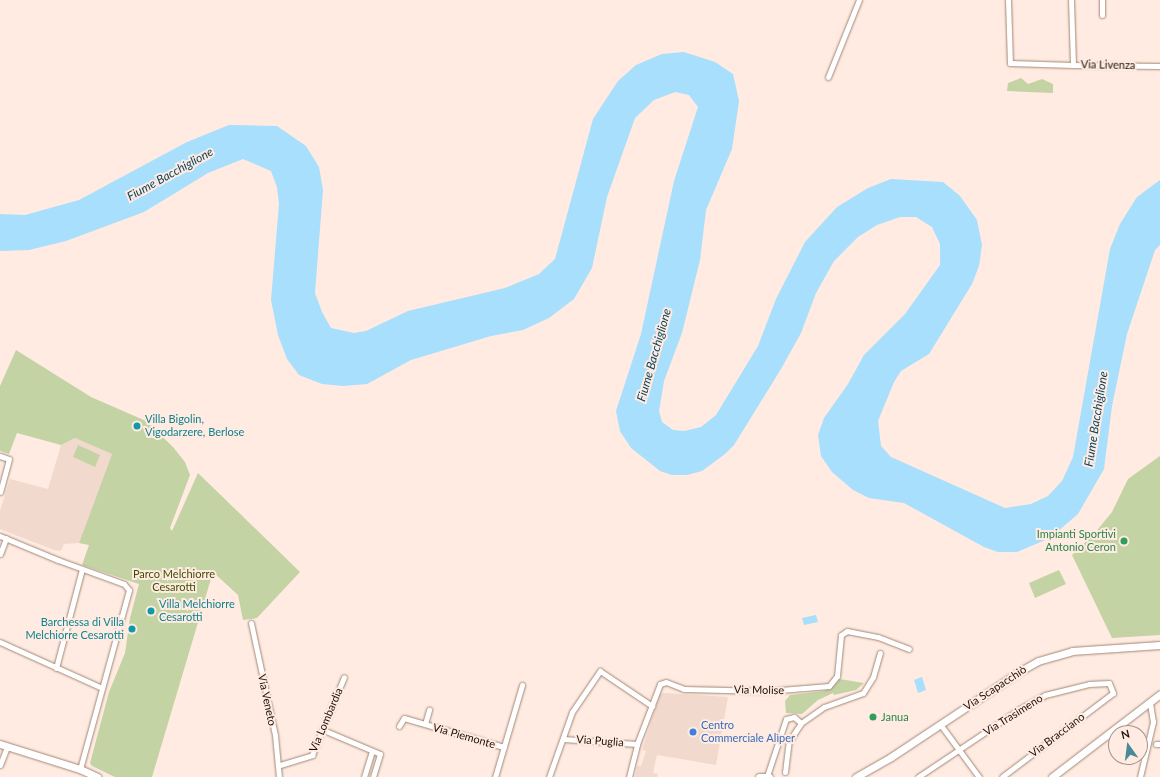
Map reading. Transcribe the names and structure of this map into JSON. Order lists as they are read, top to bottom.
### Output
{
  "streets": {
    "street": [
      "Via Livenza",
      "Via Scapacchiò",
      "Via Molise",
      "Via Veneto",
      "Via Trasimeno",
      "Via Lombardia",
      "Via Bracciano",
      "Via Piemonte",
      "Via Puglia"
    ]
  },
  "crossings": [
    ["Via Molise", "Via Puglia"],
    ["Via Veneto", "Via Lombardia"],
    ["Via Trasimeno", "Via Bracciano"]
  ],
  "water": ["Fiume Bacchiglione"],
  "parks": ["Parco Melchiorre Cesarotti"],
  "places": [
    "Villa Bigolin, Vigodarzere, Berlose",
    "Impianti Sportivi Antonio Ceron",
    "Villa Melchiorre Cesarotti",
    "Barchessa di Villa Melchiorre Cesarotti",
    "Janua",
    "Centro Commerciale Alìper"
  ],
  "north": "top"
}
